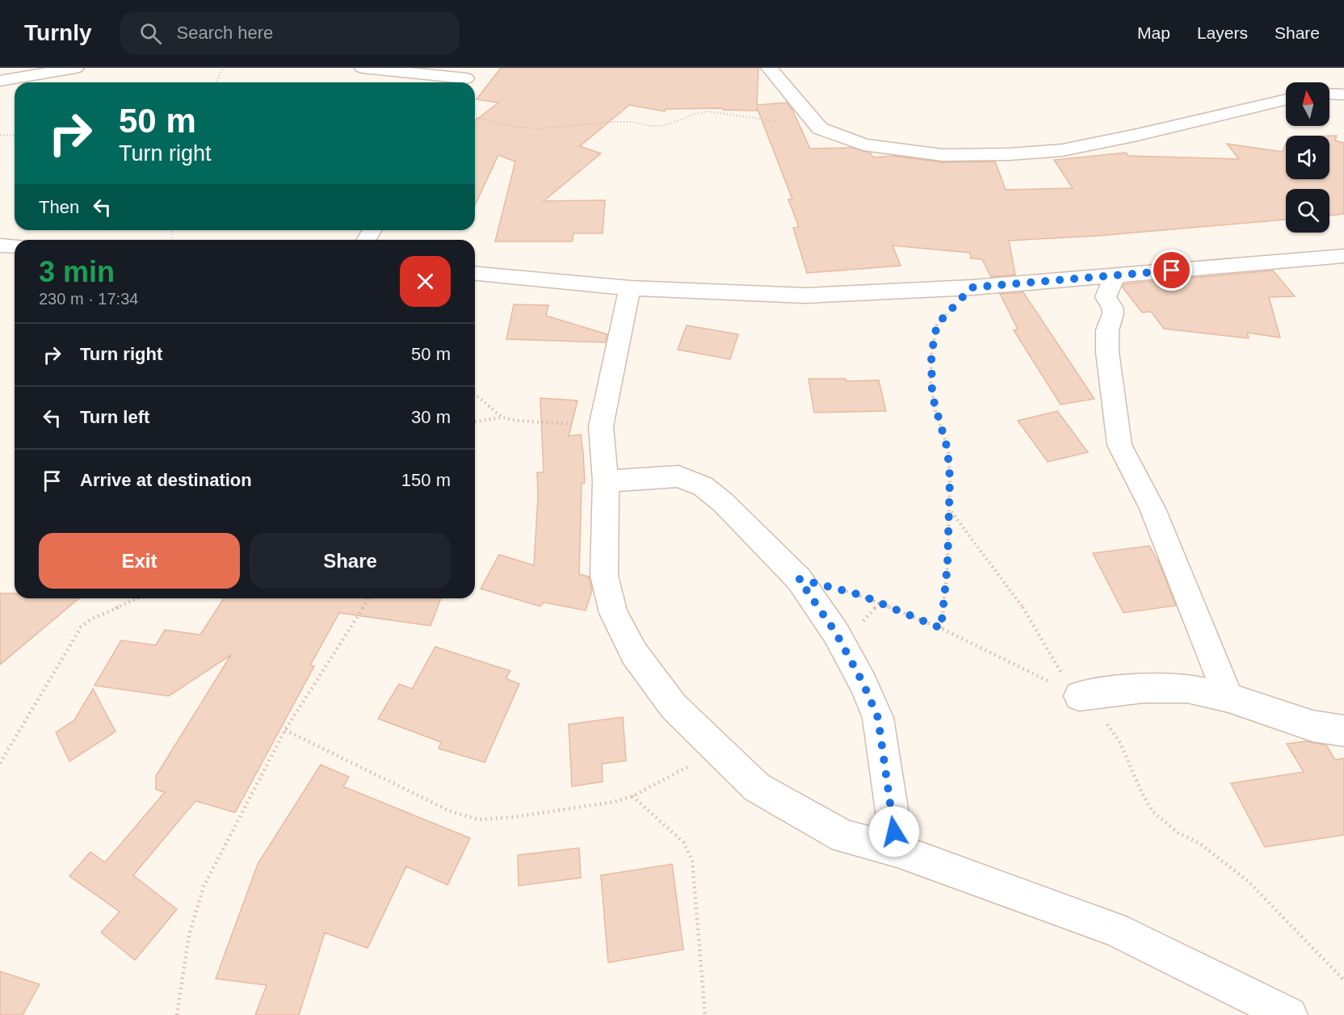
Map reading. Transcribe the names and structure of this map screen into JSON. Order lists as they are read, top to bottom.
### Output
{
  "north": "top",
  "page": {
    "header": "Turnly",
    "search": "Search here",
    "nav": ["Map", "Layers", "Share"],
    "turn": ["50 m", "Turn right"],
    "then": "Then",
    "heading": ["3 min", "230 m · 17:34"],
    "list": [
      {
        "name": "Turn right",
        "value": "50 m"
      },
      {
        "name": "Turn left",
        "value": "30 m"
      },
      {
        "name": "Arrive at destination",
        "value": "150 m"
      }
    ],
    "buttons": ["Exit", "Share"]
  }
}
